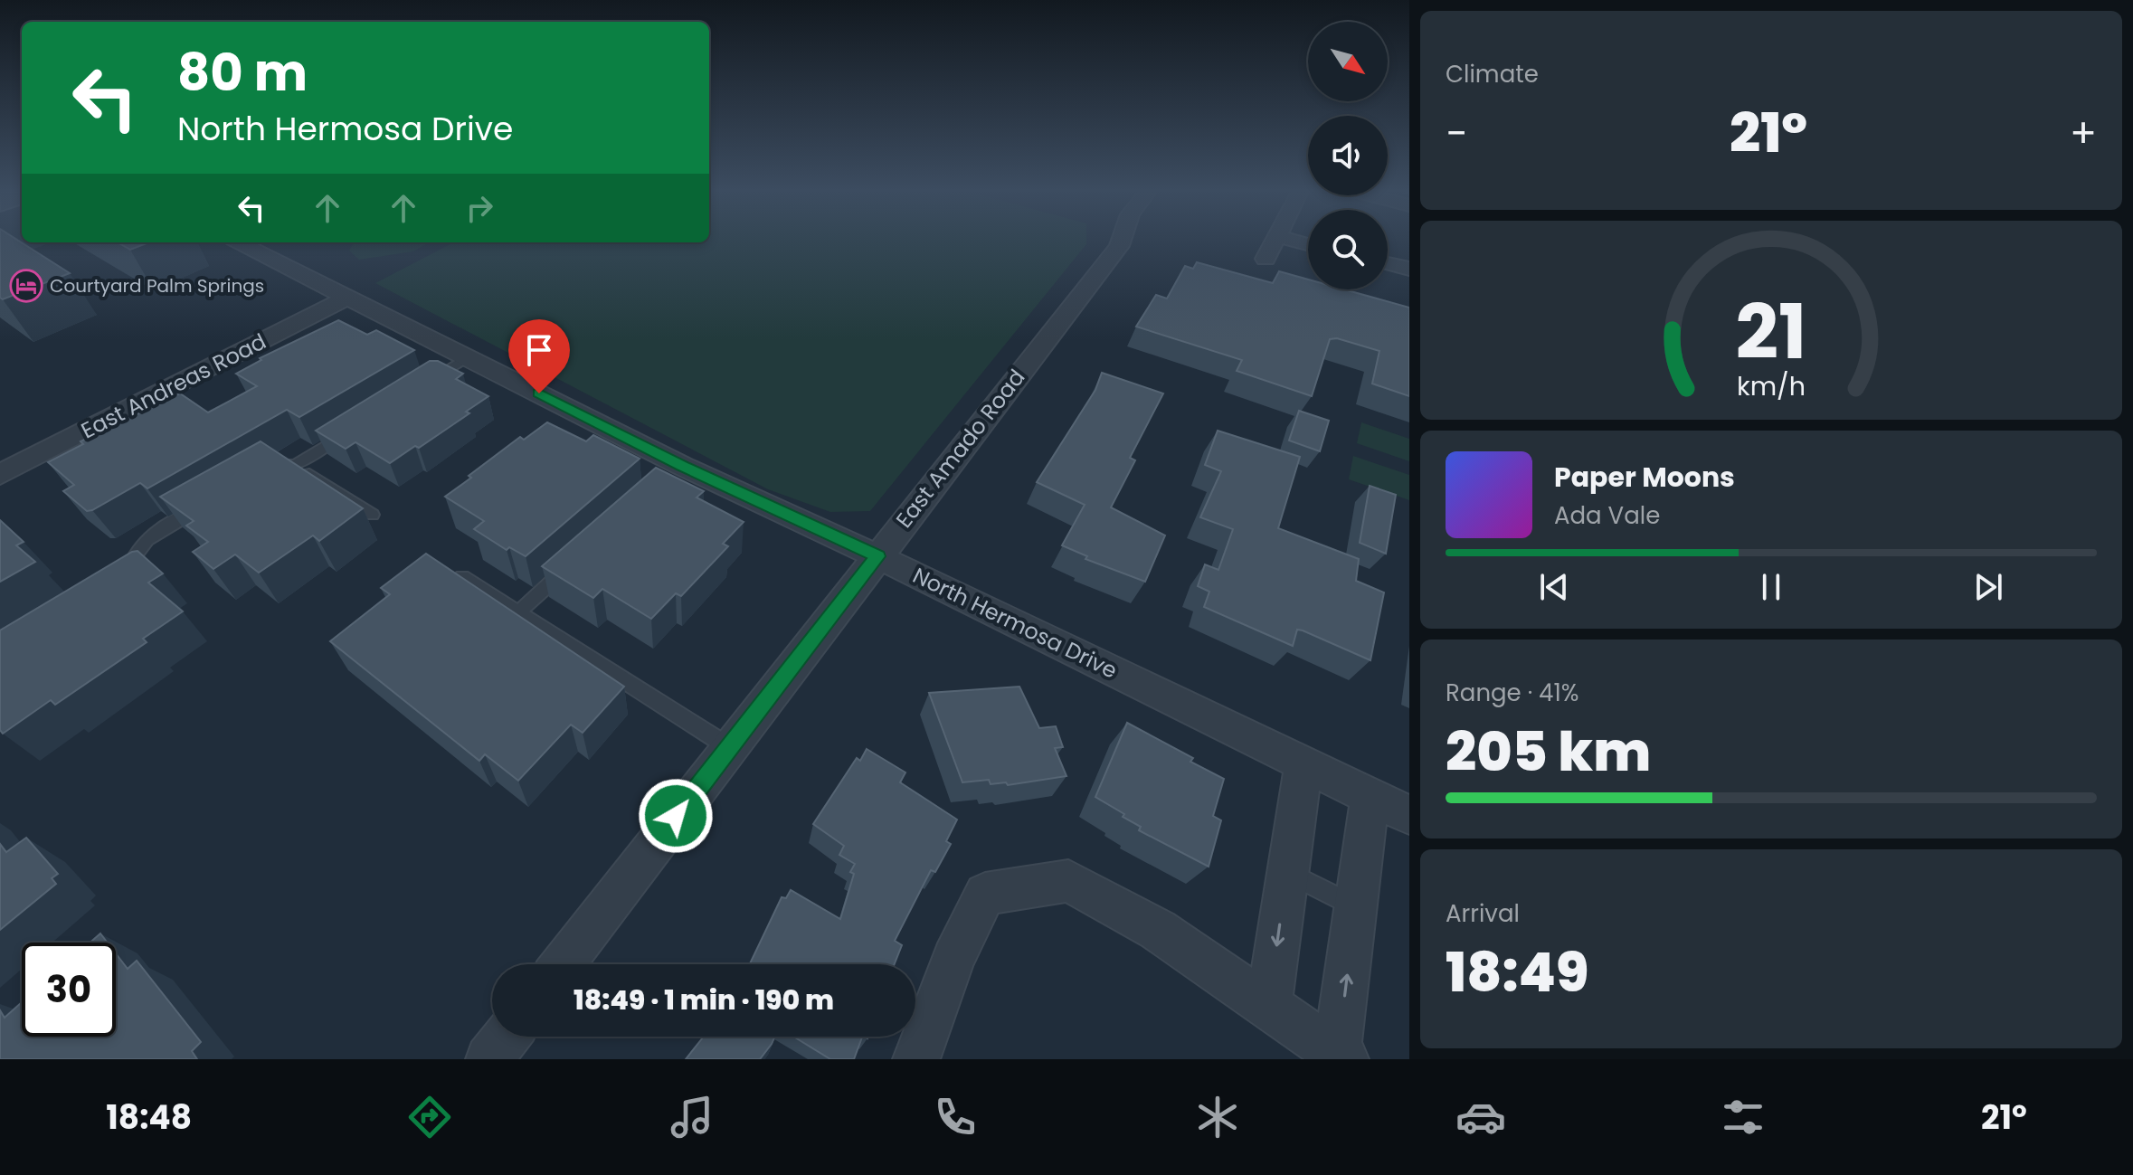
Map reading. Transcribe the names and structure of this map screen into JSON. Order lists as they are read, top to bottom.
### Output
{
  "streets": {
    "street": ["East Andreas Road", "East Amado Road", "North Hermosa Drive"]
  },
  "crossings": [
    ["East Andreas Road", "North Hermosa Drive"],
    ["East Amado Road", "North Hermosa Drive"]
  ],
  "places": {
    "hotel": ["Courtyard Palm Springs"]
  },
  "north": "bottom right",
  "page": {
    "tile": [
      "Climate",
      ["Range · 41%", "205 km"],
      ["Arrival", "18:49"]
    ],
    "turn": ["80 m", "North Hermosa Drive"],
    "heat": ["−", "21°", "+"],
    "song": ["Paper Moons", "Ada Vale"],
    "limit": "30",
    "trip": "18:49 · 1 min · 190 m",
    "tabs": ["18:48", "21°"],
    "gauge": ["21", "km/h"]
  }
}
